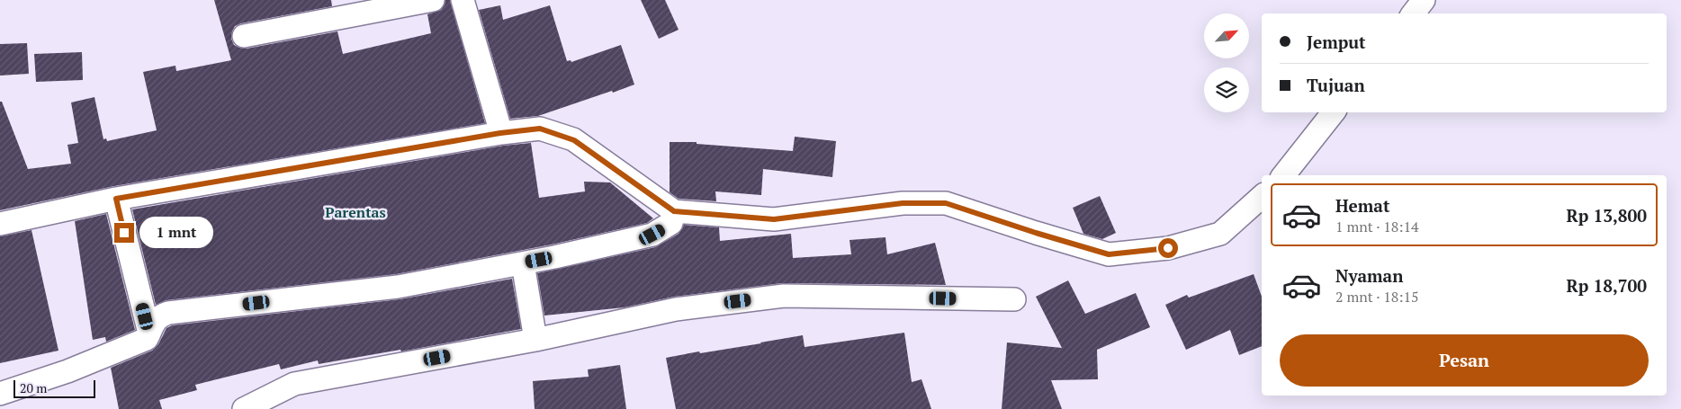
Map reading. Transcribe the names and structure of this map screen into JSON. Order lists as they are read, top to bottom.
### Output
{
  "districts": ["Parentas"],
  "scale_bar": "20 m",
  "north": "top right",
  "page": {
    "banner": ["Jemput", "Tujuan"],
    "list": [
      {
        "name": "Hemat",
        "note": "1 mnt · 18:14",
        "value": "Rp 13,800"
      },
      {
        "name": "Nyaman",
        "note": "2 mnt · 18:15",
        "value": "Rp 18,700"
      }
    ],
    "bubble": "1 mnt",
    "buttons": "Pesan",
    "scale": "20 m"
  }
}
